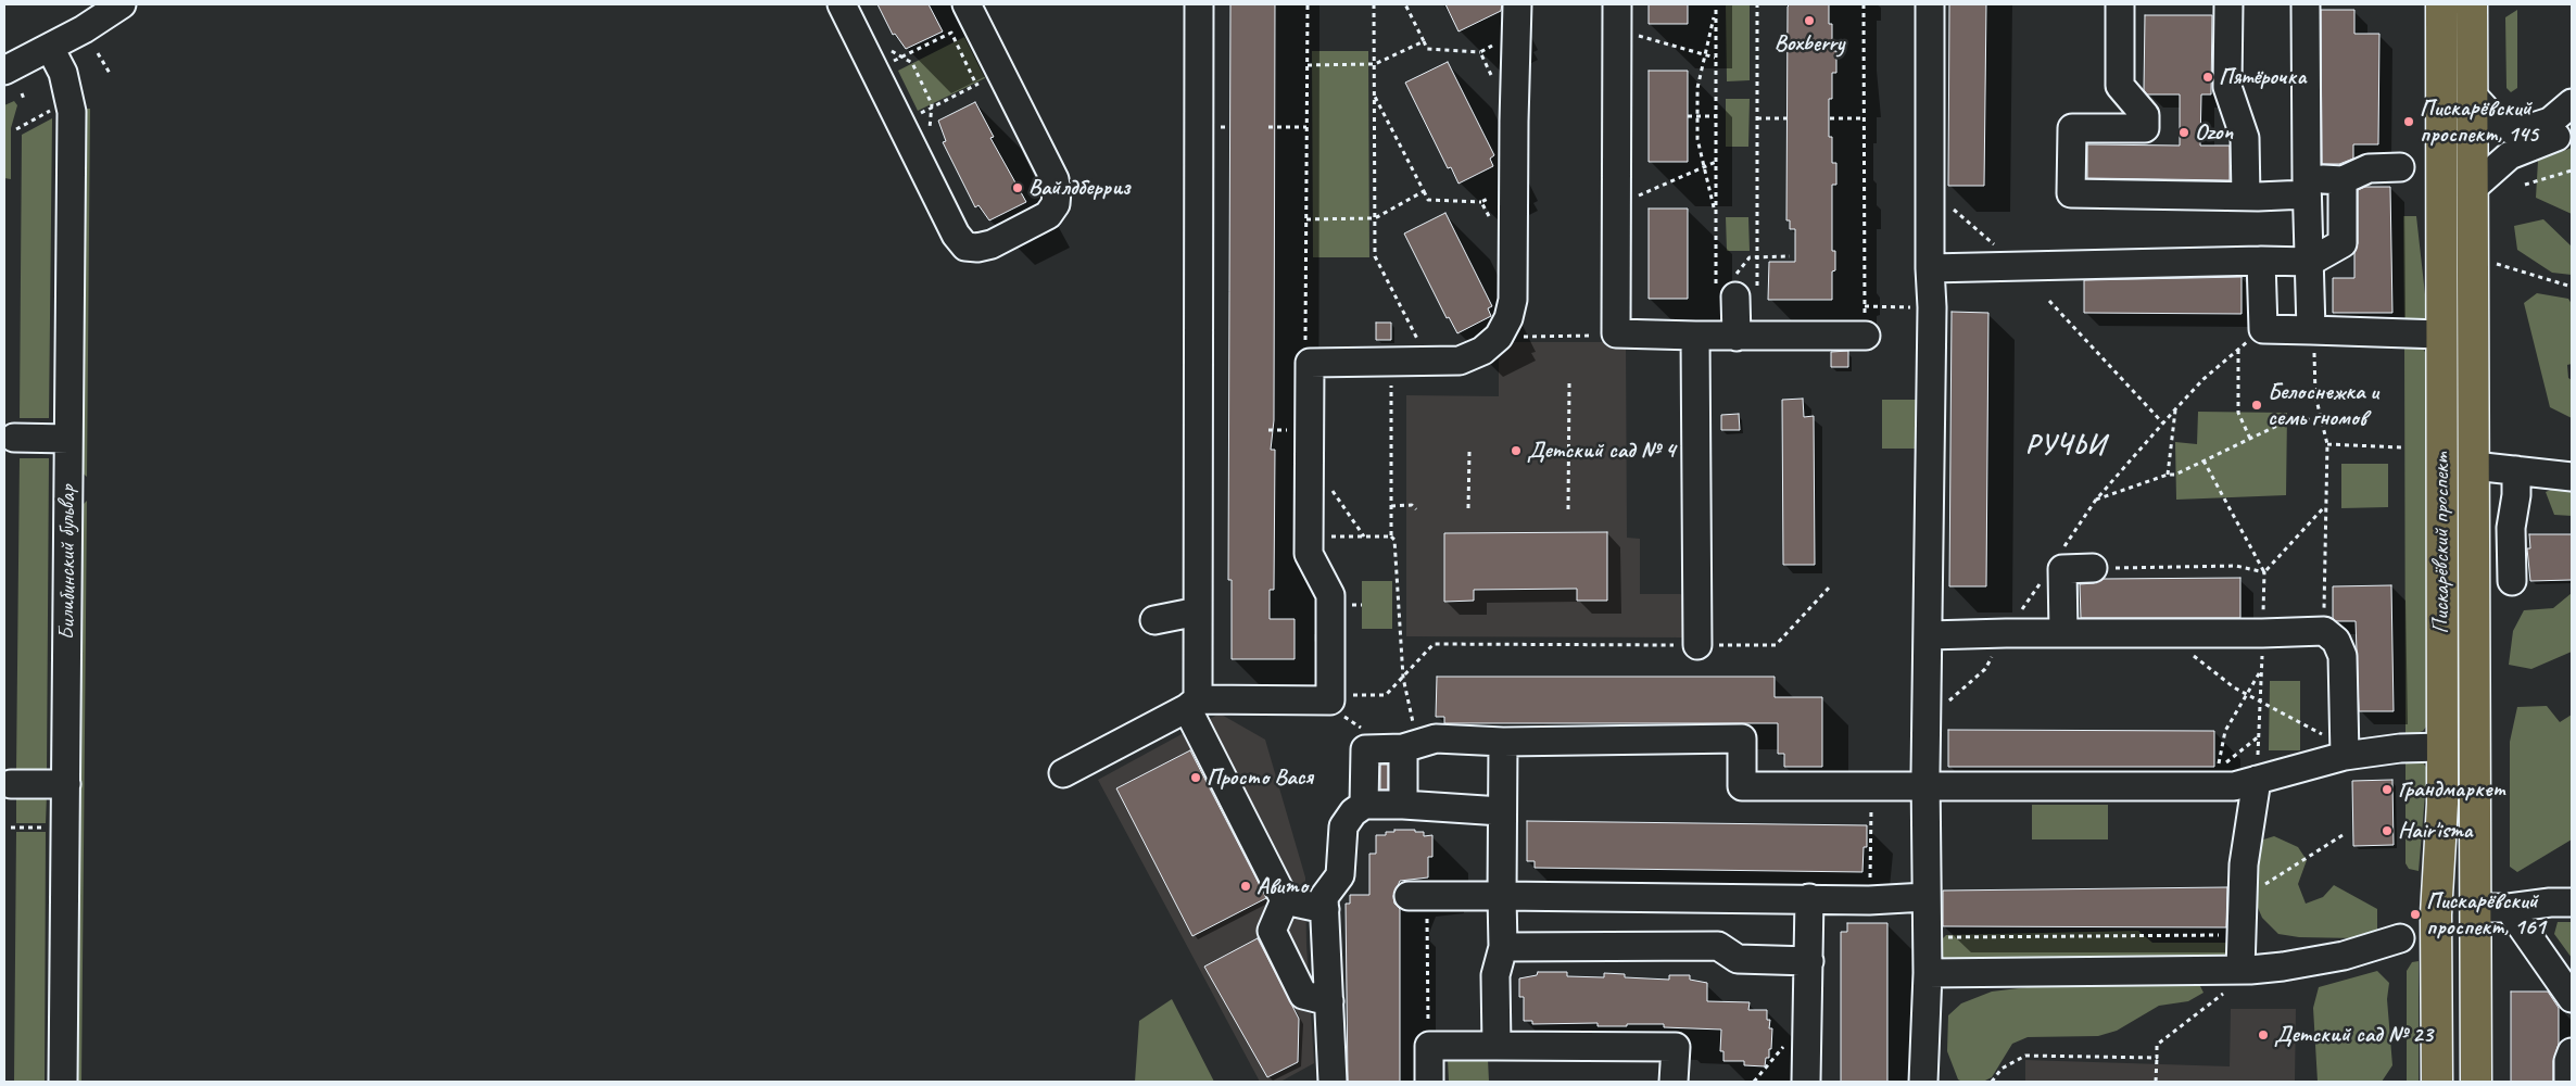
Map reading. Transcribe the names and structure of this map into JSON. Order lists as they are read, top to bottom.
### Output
{
  "streets": {
    "main road": ["Пискарёвский проспект"],
    "street": ["Билибинский бульвар"]
  },
  "districts": ["РУЧЬИ"],
  "places": [
    "Boxberry",
    "Пятёрочка",
    "Пискарёвский проспект, 145",
    "Ozon",
    "Вайлдберриз",
    "Белоснежка и семь гномов",
    "Детский сад № 4",
    "Просто Вася",
    "Грандмаркет",
    "Hair'isma",
    "Авито",
    "Пискарёвский проспект, 161",
    "Детский сад № 23"
  ]
}
